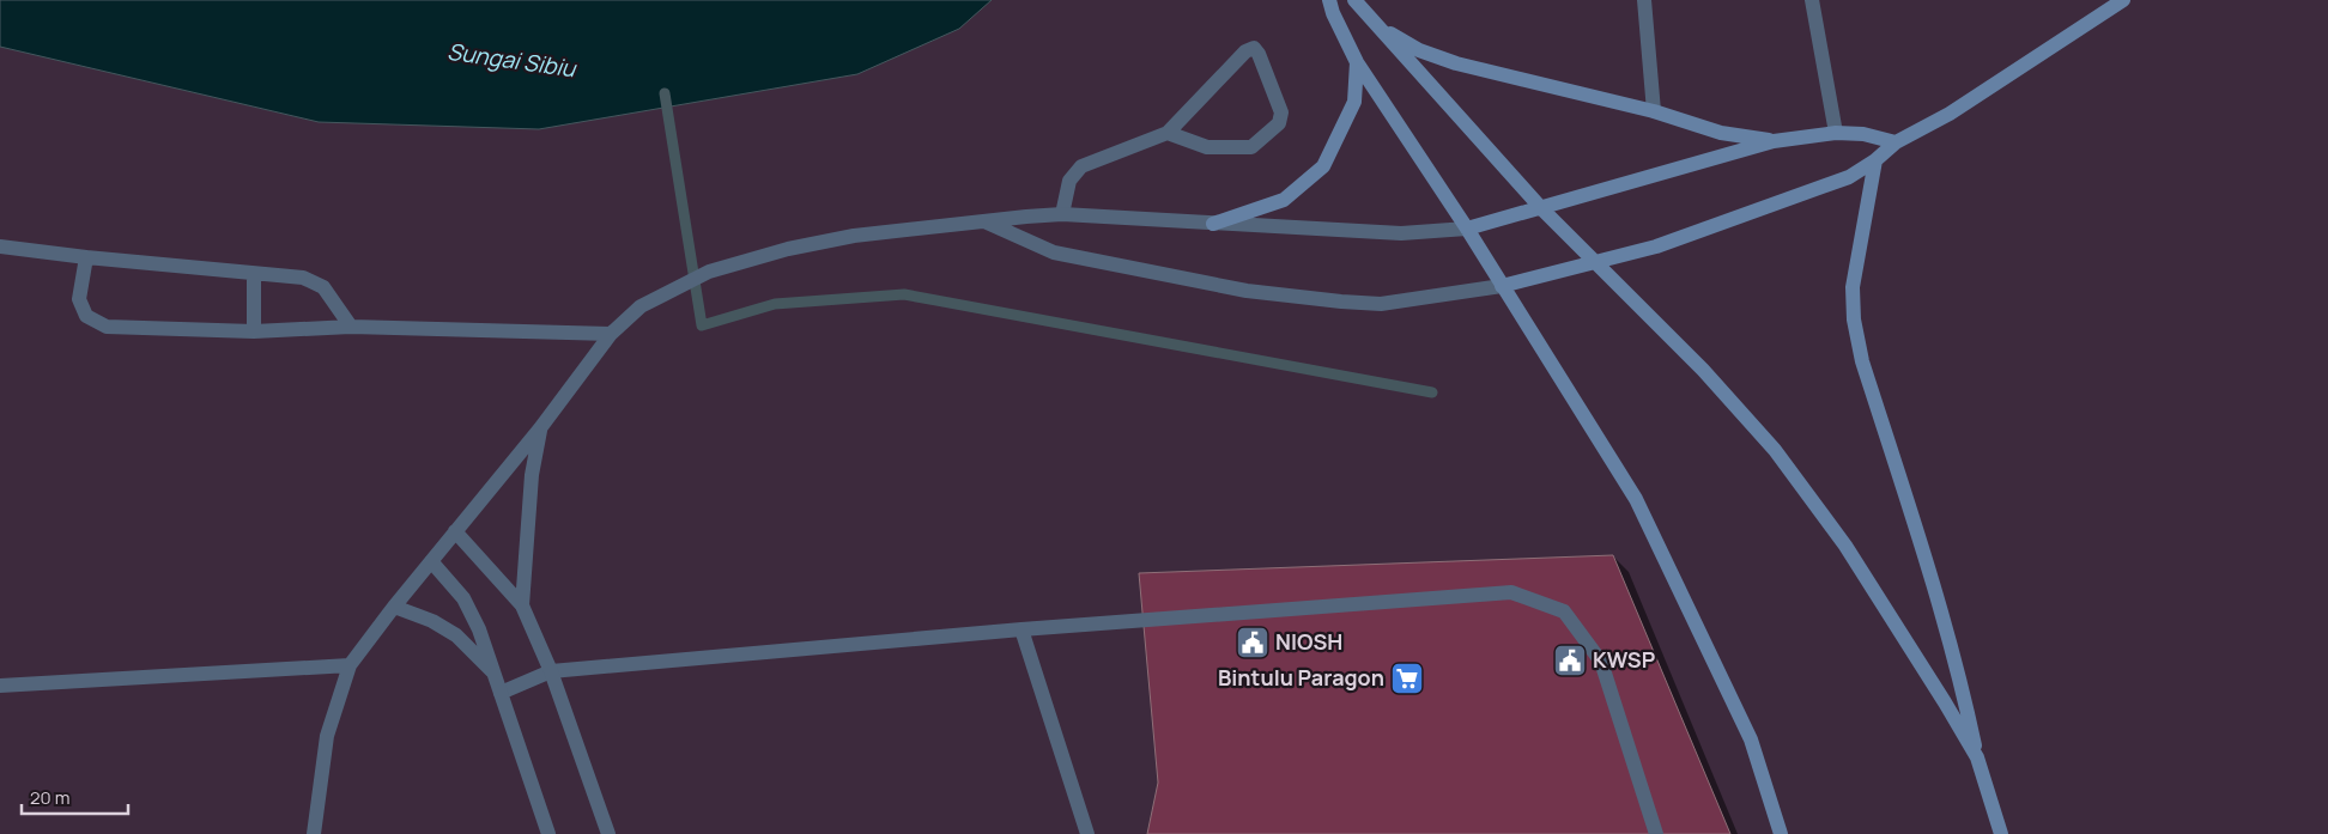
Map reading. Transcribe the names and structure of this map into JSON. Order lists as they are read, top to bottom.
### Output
{
  "water": ["Sungai Sibiu"],
  "places": {
    "public building": ["NIOSH", "KWSP"],
    "supermarket": ["Bintulu Paragon"]
  },
  "scale_bar": "20 m"
}
